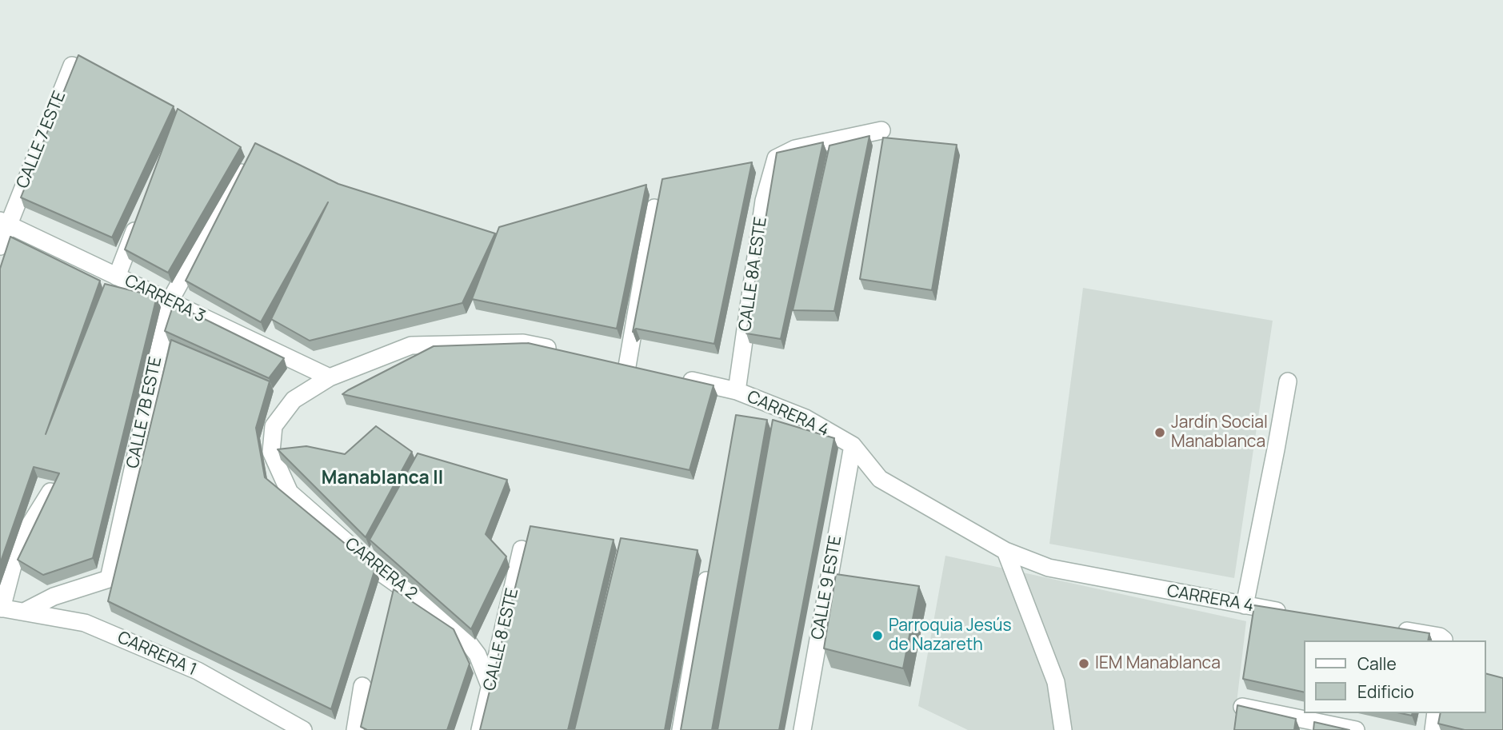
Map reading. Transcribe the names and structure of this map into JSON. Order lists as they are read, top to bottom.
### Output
{
  "streets": {
    "street": [
      "CALLE 7 ESTE",
      "CALLE 8A ESTE",
      "CARRERA 3",
      "CALLE 7B ESTE",
      "CARRERA 4",
      "CARRERA 2",
      "CALLE 9 ESTE",
      "CALLE 8 ESTE",
      "CARRERA 1"
    ]
  },
  "crossings": [
    ["CALLE 7 ESTE", "CARRERA 3"],
    ["CALLE 8A ESTE", "CARRERA 4"],
    ["CARRERA 3", "CALLE 7B ESTE"],
    ["CALLE 7B ESTE", "CARRERA 1"],
    ["CARRERA 4", "CALLE 9 ESTE"],
    ["CARRERA 2", "CALLE 8 ESTE"]
  ],
  "districts": ["Manablanca II"],
  "places": ["Jardín Social Manablanca", "Parroquia Jesús de Nazareth", "IEM Manablanca"],
  "legend": ["Calle", "Edificio"]
}
